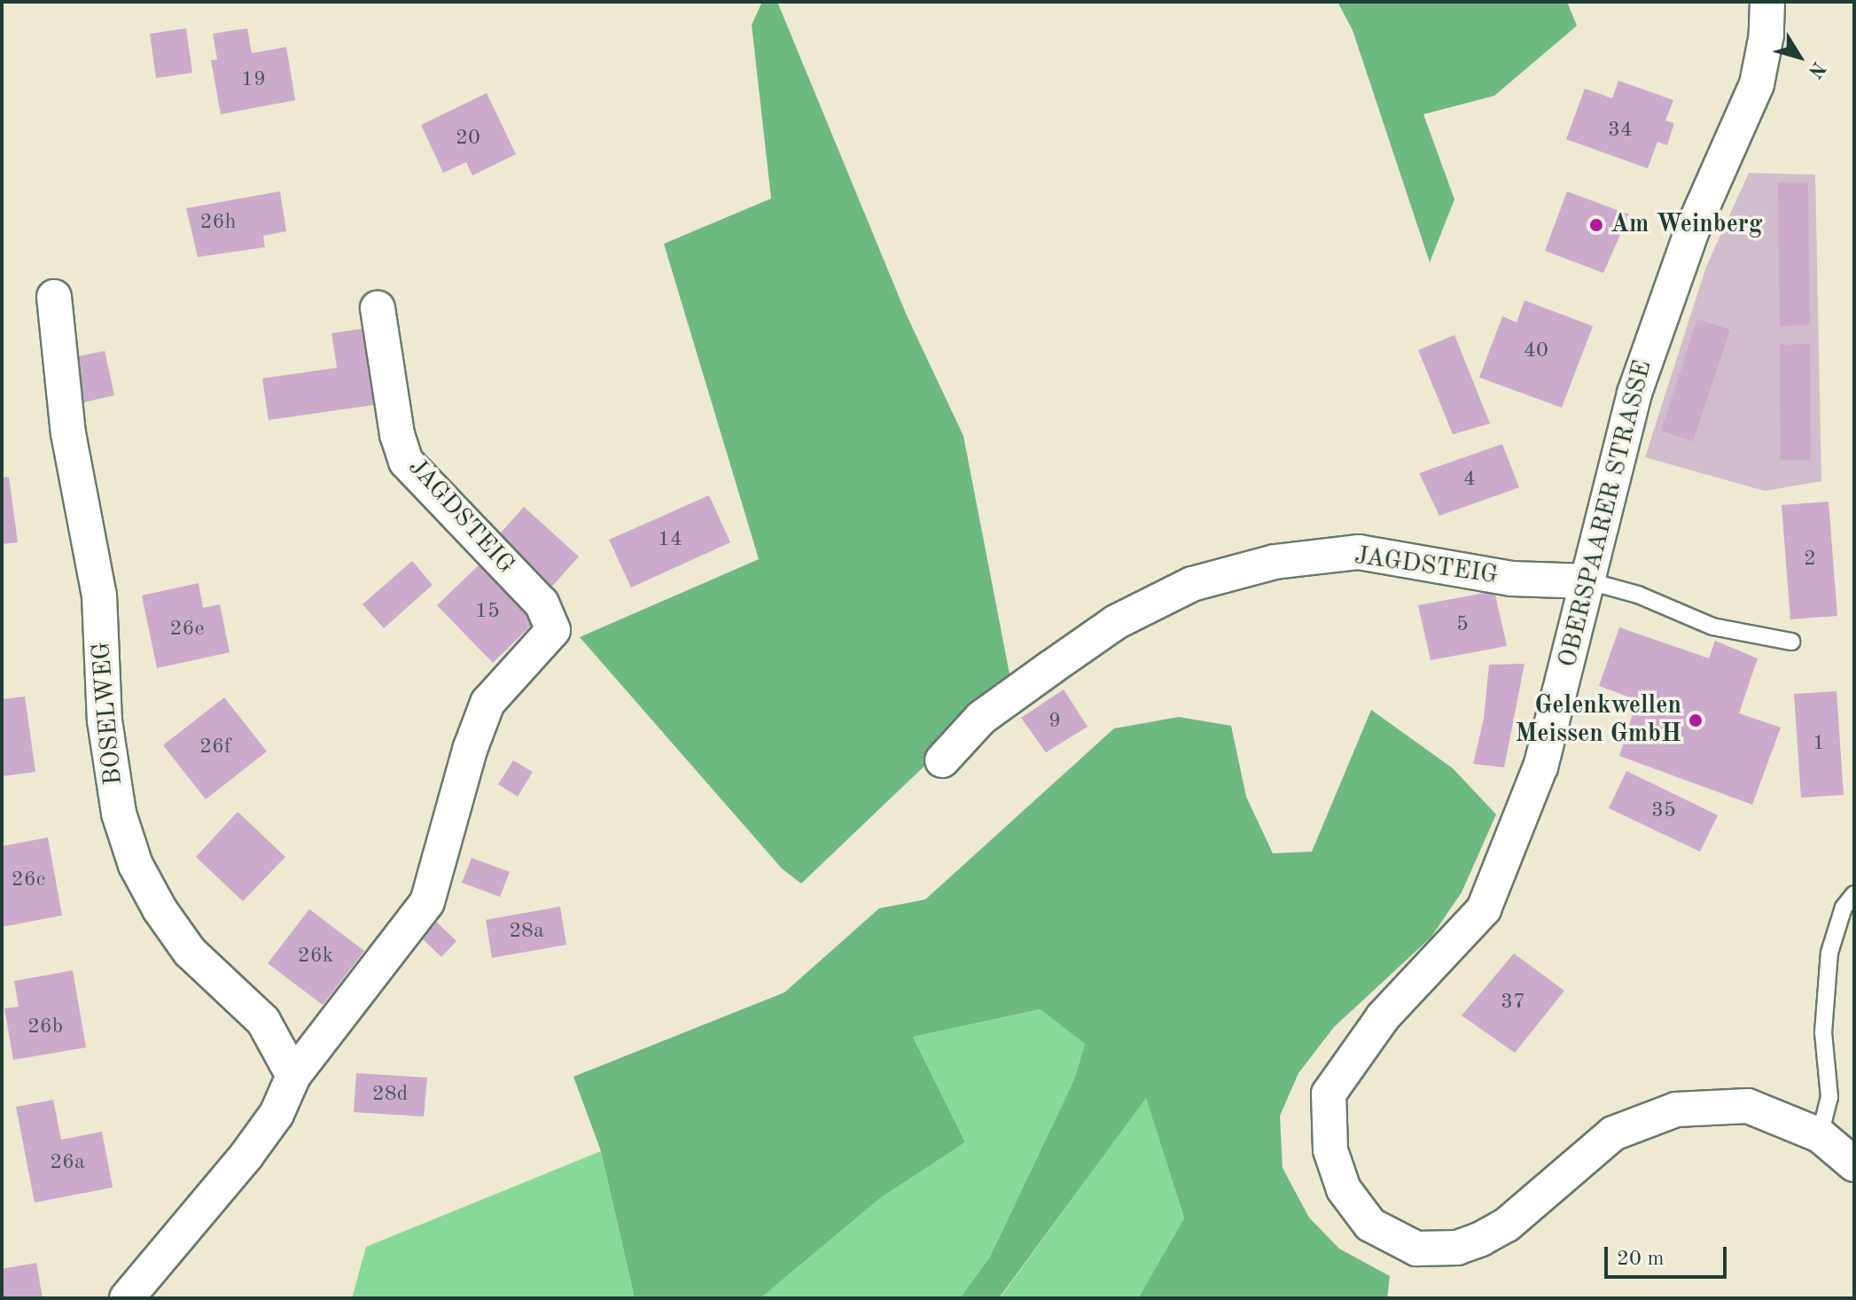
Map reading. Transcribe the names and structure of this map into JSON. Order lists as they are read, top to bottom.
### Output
{
  "streets": {
    "street": ["OBERSPAARER STRASSE", "JAGDSTEIG", "BOSELWEG"]
  },
  "crossings": [
    ["OBERSPAARER STRASSE", "JAGDSTEIG"],
    ["JAGDSTEIG", "BOSELWEG"]
  ],
  "places": ["Am Weinberg", "Gelenkwellen Meissen GmbH"],
  "house_numbers": [
    "19",
    "34",
    "20",
    "26h",
    "40",
    "4",
    "14",
    "2",
    "15",
    "5",
    "26e",
    "9",
    "1",
    "26f",
    "35",
    "26c",
    "28a",
    "26k",
    "37",
    "26b",
    "28d",
    "26a"
  ],
  "scale_bar": "20 m",
  "north": "bottom right"
}
